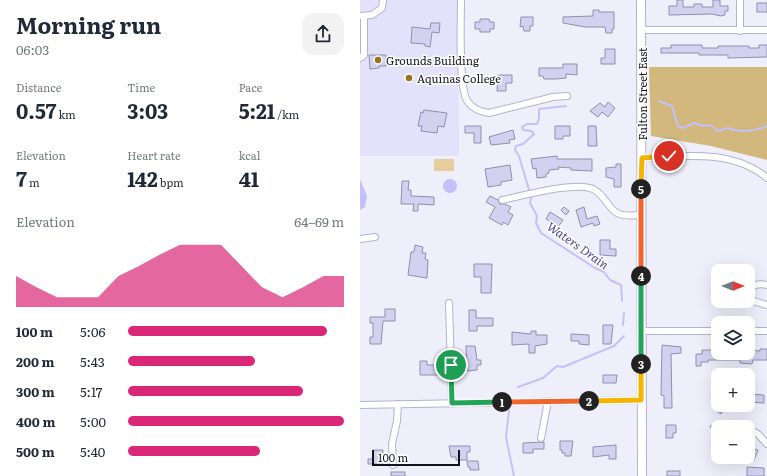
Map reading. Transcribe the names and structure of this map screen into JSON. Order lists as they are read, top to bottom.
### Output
{
  "streets": {
    "main road": ["Fulton Street East"]
  },
  "water": ["Waters Drain"],
  "places": ["Grounds Building", "Aquinas College"],
  "scale_bar": "100 m",
  "north": "right",
  "page": {
    "heading": ["Morning run", "06:03"],
    "stats": [
      ["Distance", "0.57 km"],
      ["Time", "3:03"],
      ["Pace", "5:21 /km"],
      ["Elevation", "7 m"],
      ["Heart rate", "142 bpm"],
      ["kcal", "41"]
    ],
    "pins": [
      "5",
      "4",
      "3",
      "2",
      "1"
    ],
    "chart": ["Elevation", "64–69 m"],
    "map_buttons": ["+", "−"],
    "list": [
      {
        "name": "100 m",
        "note": "5:06"
      },
      {
        "name": "200 m",
        "note": "5:43"
      },
      {
        "name": "300 m",
        "note": "5:17"
      },
      {
        "name": "400 m",
        "note": "5:00"
      },
      {
        "name": "500 m",
        "note": "5:40"
      }
    ],
    "scale": "100 m"
  }
}
